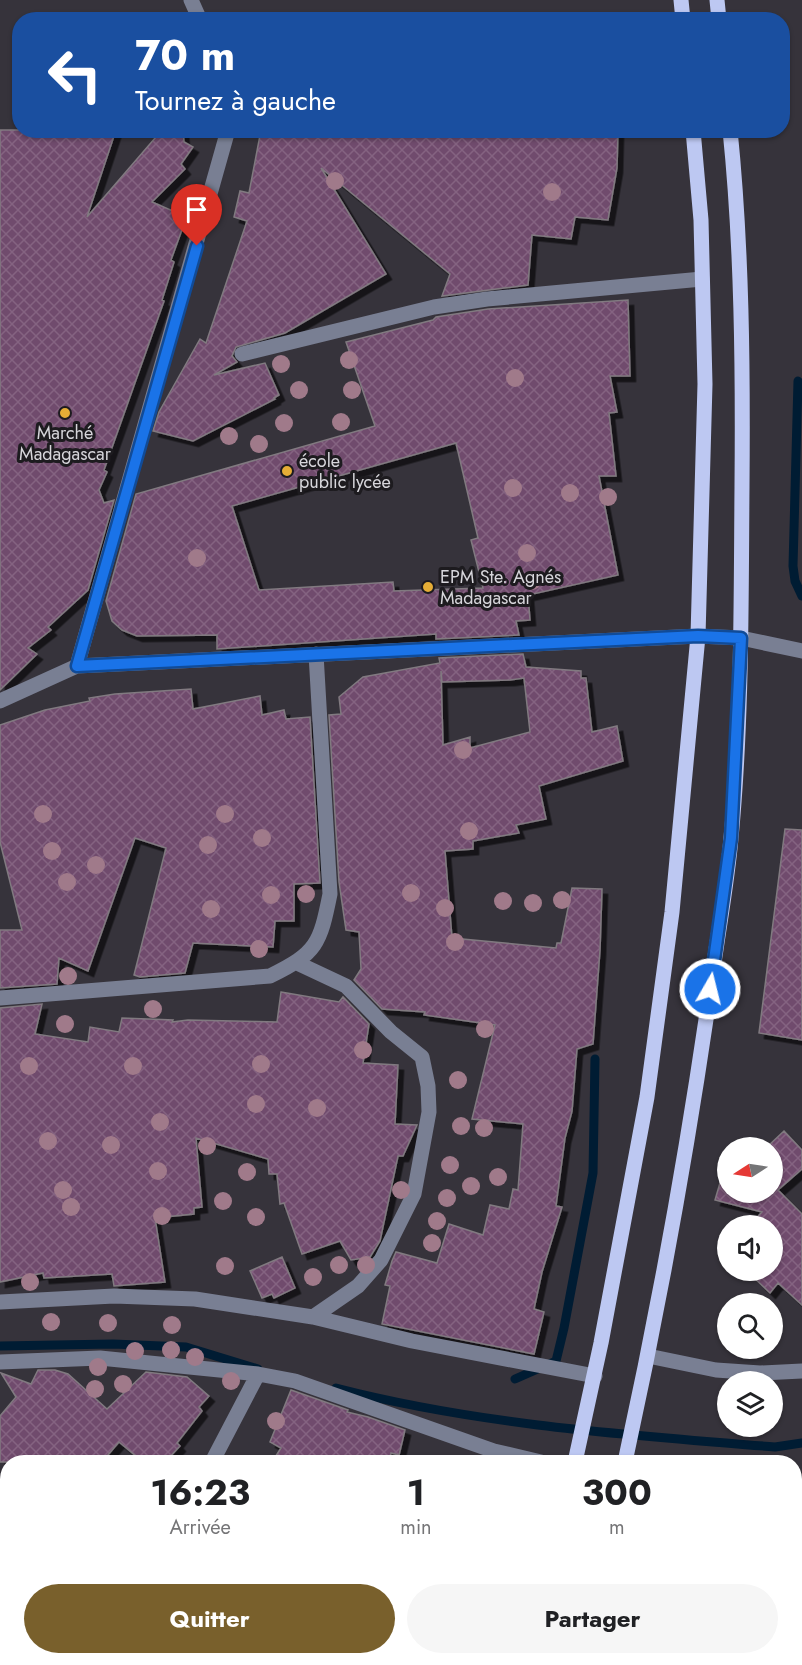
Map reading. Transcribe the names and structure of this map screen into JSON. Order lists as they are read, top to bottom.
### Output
{
  "places": ["Marché Madagascar", "école public lycée", "EPM Ste. Agnés Madagascar"],
  "north": "left",
  "page": {
    "turn": ["70 m", "Tournez à gauche"],
    "eta": [
      "16:23",
      "Arrivée",
      "1",
      "min",
      "300",
      "m"
    ],
    "buttons": ["Quitter", "Partager"]
  }
}
